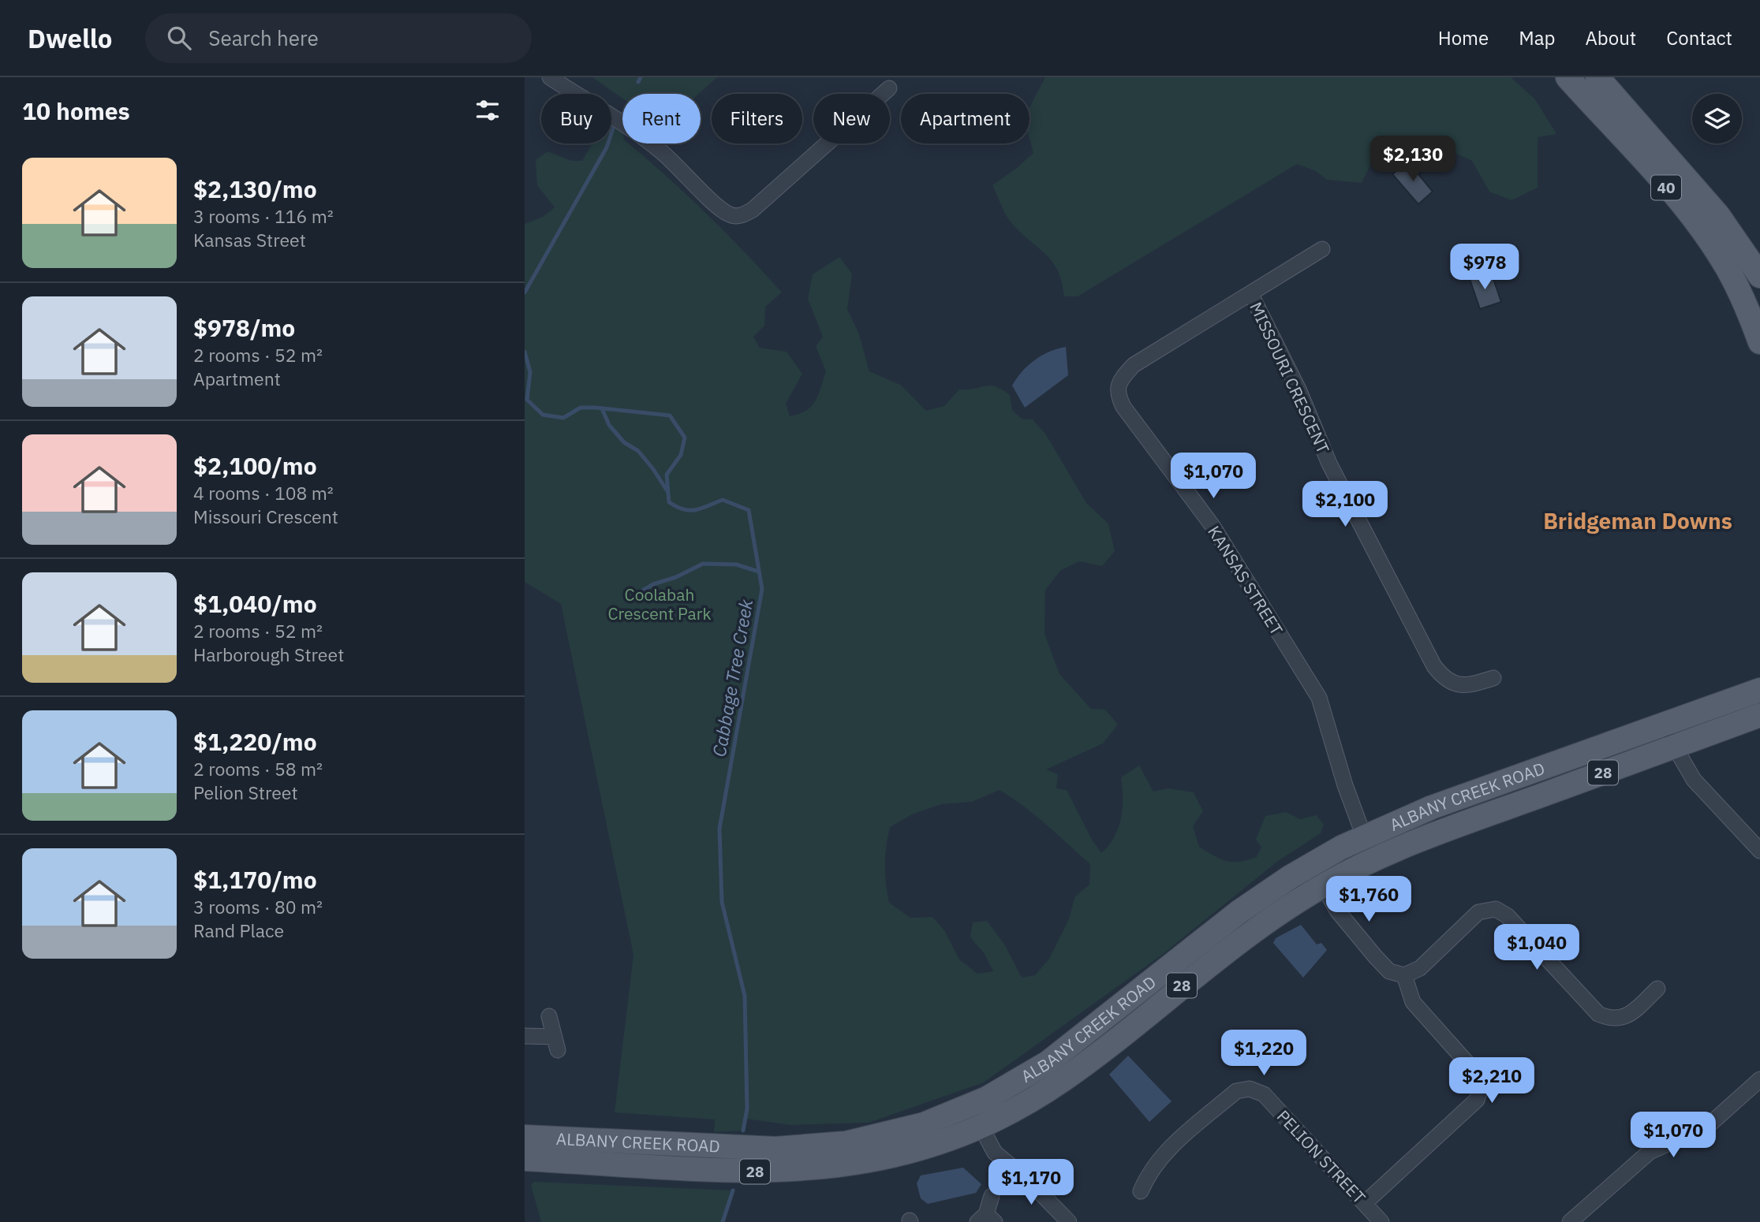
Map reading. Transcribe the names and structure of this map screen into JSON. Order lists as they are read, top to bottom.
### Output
{
  "streets": {
    "main road": ["40", "28", "ALBANY CREEK ROAD"],
    "street": ["MISSOURI CRESCENT", "KANSAS STREET", "PELION STREET"]
  },
  "crossings": [
    ["MISSOURI CRESCENT", "KANSAS STREET"],
    ["KANSAS STREET", "ALBANY CREEK ROAD"]
  ],
  "districts": ["Bridgeman Downs"],
  "water": ["Cabbage Tree Creek"],
  "parks": ["Coolabah Crescent Park"],
  "page": {
    "header": "Dwello",
    "search": "Search here",
    "nav": [
      "Home",
      "Map",
      "About",
      "Contact"
    ],
    "heading": "10 homes",
    "chip": [
      "Buy",
      "Rent",
      "Filters",
      "New",
      "Apartment"
    ],
    "price": [
      "$2,130",
      "$978",
      "$1,070",
      "$2,100",
      "$1,760",
      "$1,040",
      "$1,220",
      "$2,210",
      "$1,070",
      "$1,170"
    ],
    "list": [
      {
        "name": "$2,130/mo",
        "note": "3 rooms · 116 m² · Kansas Street"
      },
      {
        "name": "$978/mo",
        "note": "2 rooms · 52 m² · Apartment"
      },
      {
        "name": "$2,100/mo",
        "note": "4 rooms · 108 m² · Missouri Crescent"
      },
      {
        "name": "$1,040/mo",
        "note": "2 rooms · 52 m² · Harborough Street"
      },
      {
        "name": "$1,220/mo",
        "note": "2 rooms · 58 m² · Pelion Street"
      },
      {
        "name": "$1,170/mo",
        "note": "3 rooms · 80 m² · Rand Place"
      }
    ]
  }
}
